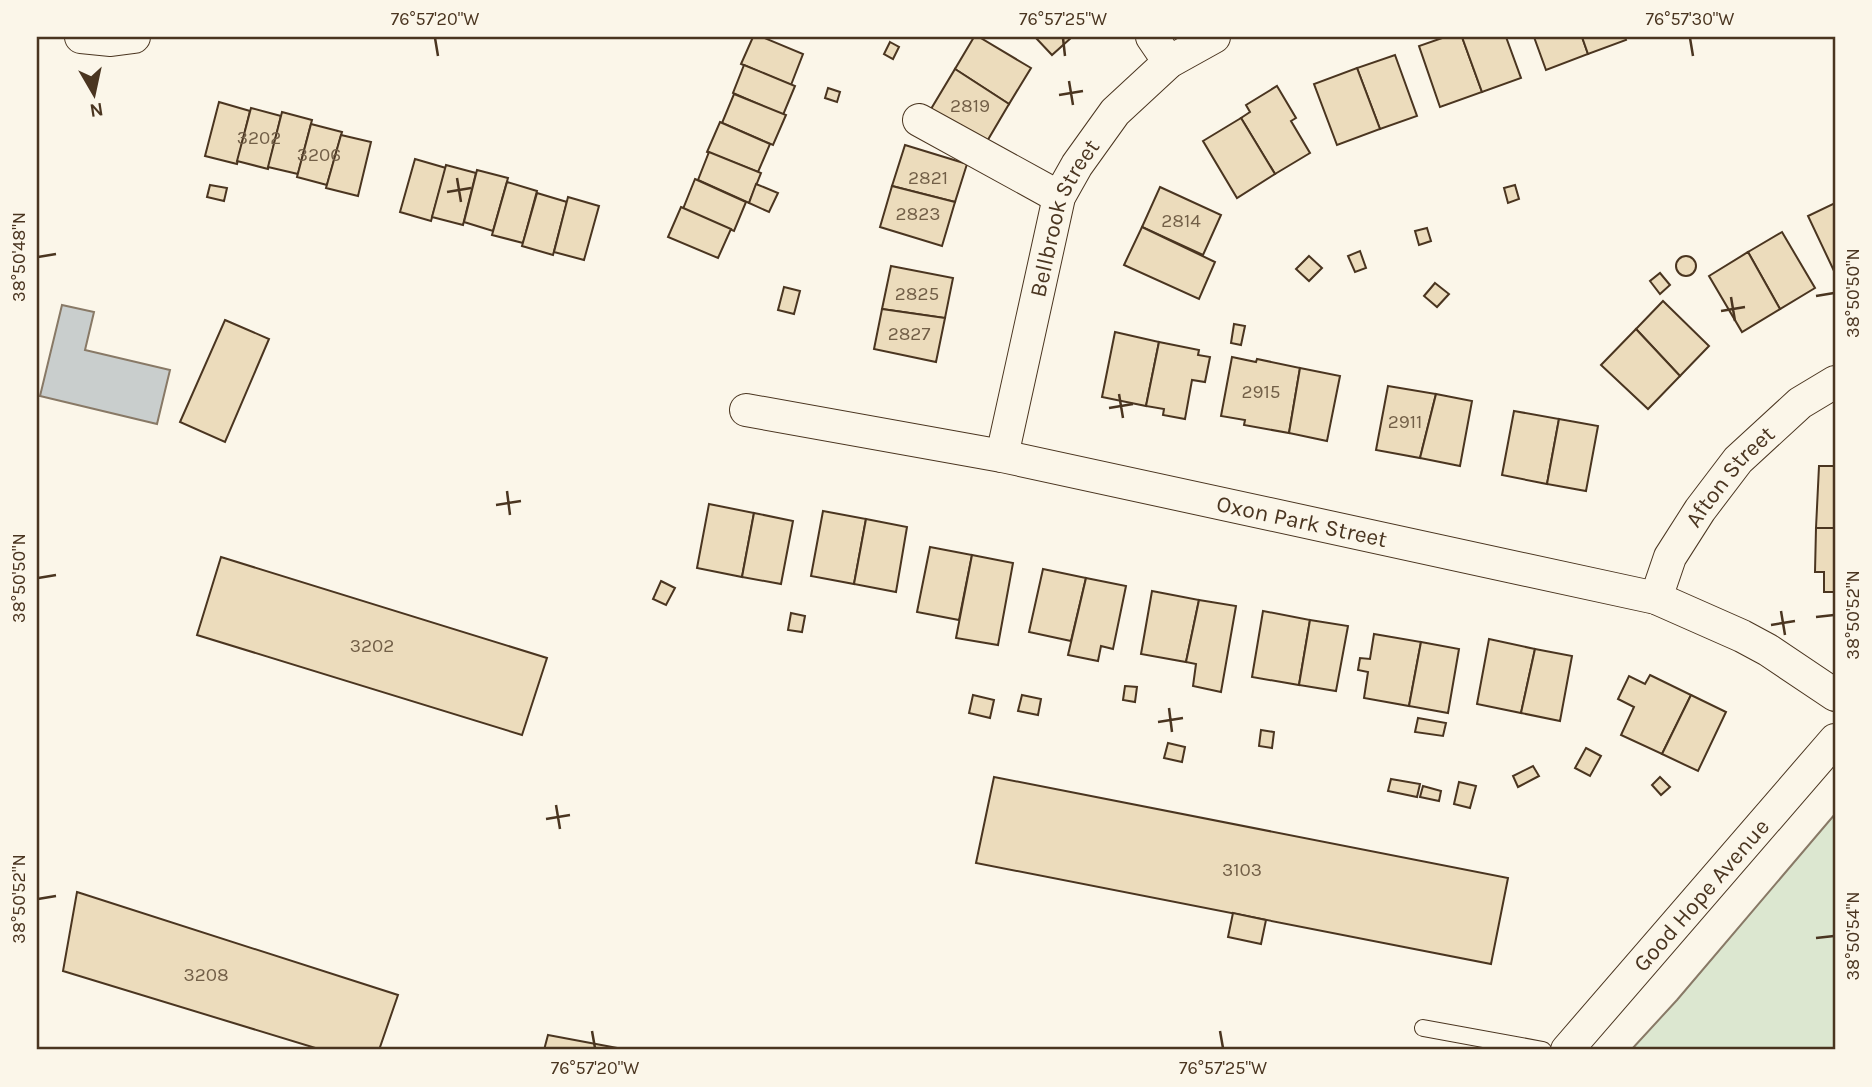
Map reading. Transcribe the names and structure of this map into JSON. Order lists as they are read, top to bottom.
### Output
{
  "streets": {
    "street": [
      "Bellbrook Street",
      "Afton Street",
      "Oxon Park Street",
      "Good Hope Avenue"
    ]
  },
  "crossings": [
    ["Bellbrook Street", "Oxon Park Street"],
    ["Afton Street", "Oxon Park Street"]
  ],
  "house_numbers": [
    "2819",
    "3202",
    "3206",
    "2821",
    "2823",
    "2814",
    "2825",
    "2827",
    "2915",
    "2911",
    "3202",
    "3103",
    "3208"
  ],
  "north": "bottom",
  "coordinates": [
    "76°57'20\"W",
    "76°57'25\"W",
    "76°57'30\"W",
    "38°50'48\"N",
    "38°50'50\"N",
    "38°50'52\"N",
    "38°50'54\"N"
  ]
}
